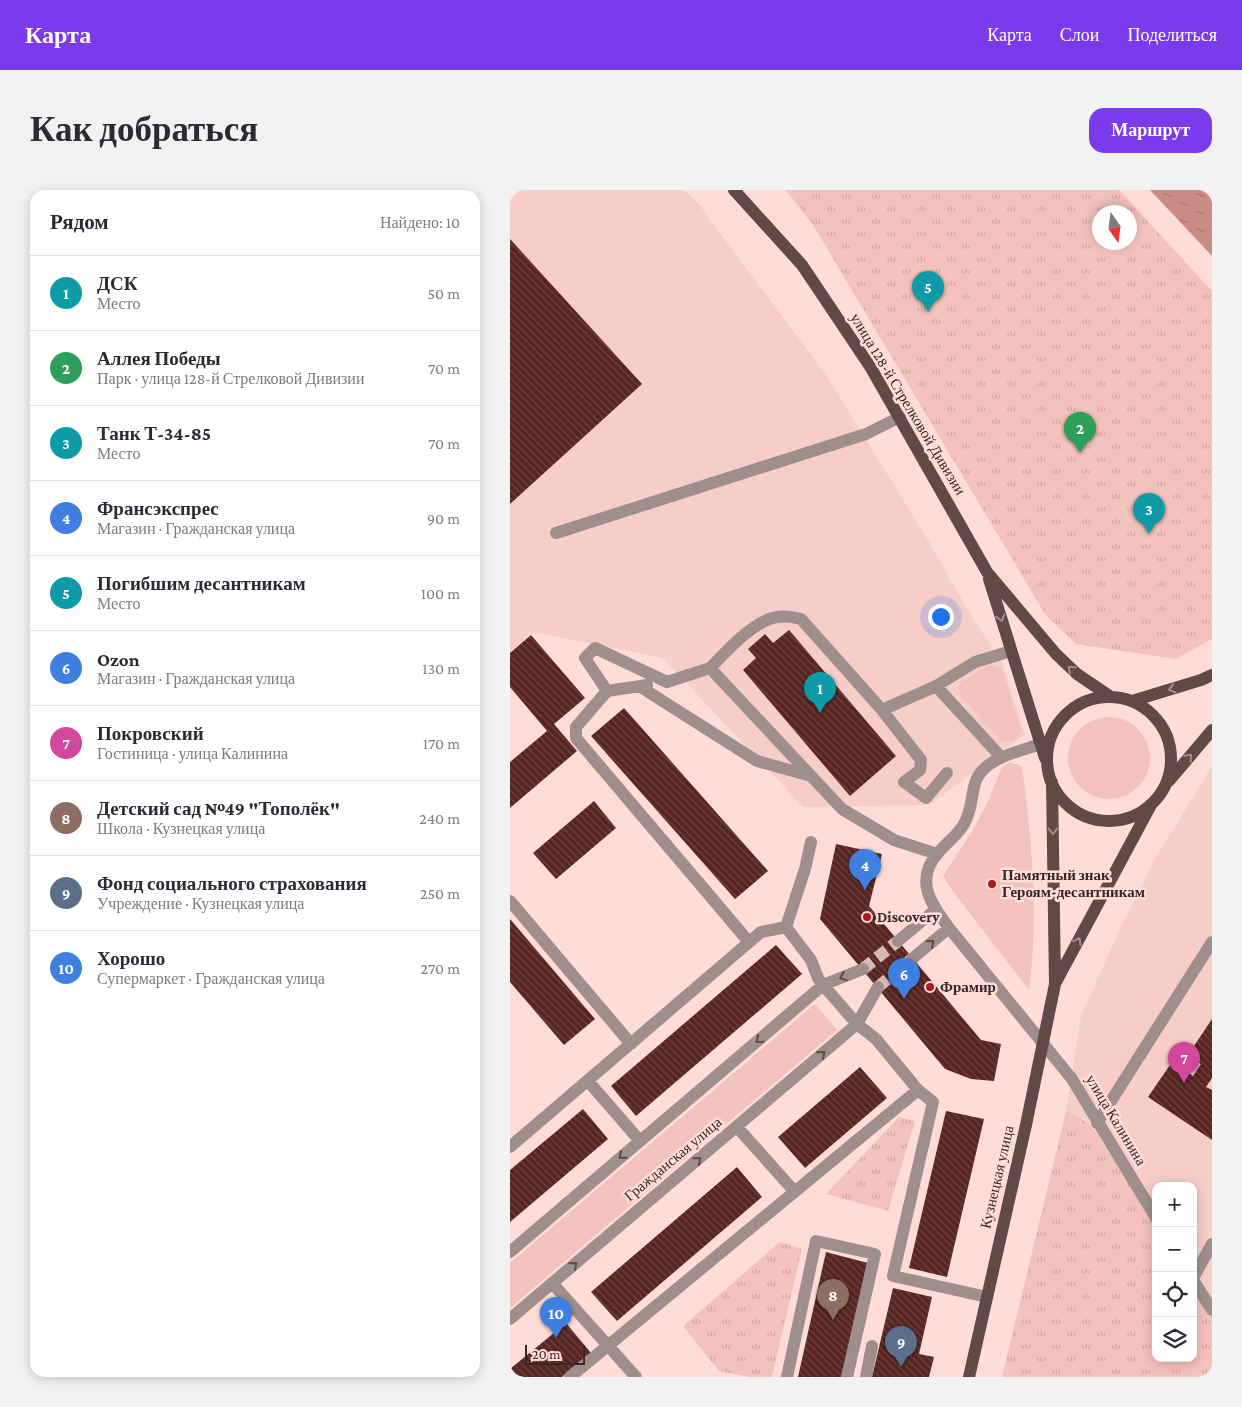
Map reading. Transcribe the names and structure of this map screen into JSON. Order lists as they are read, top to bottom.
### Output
{
  "streets": {
    "main road": ["улица 128-й Стрелковой Дивизии", "Кузнецкая улица"],
    "street": ["улица Калинина", "Гражданская улица"]
  },
  "crossings": [
    ["улица 128-й Стрелковой Дивизии", "Кузнецкая улица"],
    ["улица Калинина", "Кузнецкая улица"]
  ],
  "places": ["Памятный знак Героям-десантникам", "Discovery", "Фрамир"],
  "scale_bar": "20 m",
  "north": "bottom",
  "page": {
    "header": "Карта",
    "nav": ["Карта", "Слои", "Поделиться"],
    "buttons": "Маршрут",
    "title": "Как добраться",
    "heading": ["Рядом", "Найдено: 10"],
    "list": [
      {
        "mark": "1",
        "name": "ДСК",
        "note": "Место",
        "value": "50 m"
      },
      {
        "mark": "2",
        "name": "Аллея Победы",
        "note": "Парк · улица 128-й Стрелковой Дивизии",
        "value": "70 m"
      },
      {
        "mark": "3",
        "name": "Танк Т-34-85",
        "note": "Место",
        "value": "70 m"
      },
      {
        "mark": "4",
        "name": "Франсэкспрес",
        "note": "Магазин · Гражданская улица",
        "value": "90 m"
      },
      {
        "mark": "5",
        "name": "Погибшим десантникам",
        "note": "Место",
        "value": "100 m"
      },
      {
        "mark": "6",
        "name": "Ozon",
        "note": "Магазин · Гражданская улица",
        "value": "130 m"
      },
      {
        "mark": "7",
        "name": "Покровский",
        "note": "Гостиница · улица Калинина",
        "value": "170 m"
      },
      {
        "mark": "8",
        "name": "Детский сад №49 \"Тополёк\"",
        "note": "Школа · Кузнецкая улица",
        "value": "240 m"
      },
      {
        "mark": "9",
        "name": "Фонд социального страхования",
        "note": "Учреждение · Кузнецкая улица",
        "value": "250 m"
      },
      {
        "mark": "10",
        "name": "Хорошо",
        "note": "Супермаркет · Гражданская улица",
        "value": "270 m"
      }
    ],
    "pins": [
      "5",
      "2",
      "3",
      "1",
      "4",
      "6",
      "7",
      "8",
      "10",
      "9"
    ],
    "map_buttons": ["+", "−"],
    "scale": "20 m"
  }
}
